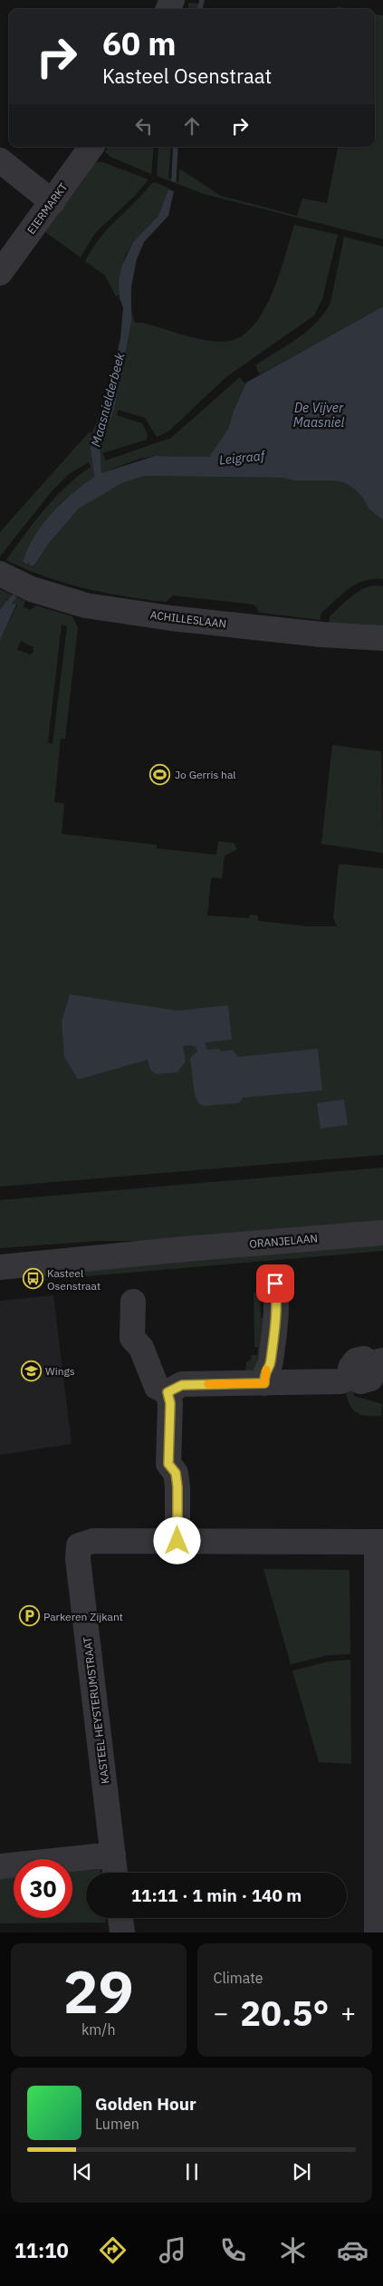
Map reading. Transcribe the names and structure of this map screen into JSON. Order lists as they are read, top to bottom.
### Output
{
  "streets": {
    "street": [
      "EIERMARKT",
      "ACHILLESLAAN",
      "ORANJELAAN",
      "KASTEEL HEYSTERUMSTRAAT"
    ]
  },
  "water": ["Maasnielderbeek", "De Vijver Maasniel", "Leigraaf"],
  "places": {
    "sports": ["Jo Gerris hal"],
    "bus stop": ["Kasteel Osenstraat"],
    "school or university": ["Wings"],
    "parking": ["Parkeren Zijkant"]
  },
  "page": {
    "turn": ["60 m", "Kasteel Osenstraat"],
    "limit": "30",
    "trip": "11:11 · 1 min · 140 m",
    "tile": [
      ["29", "km/h"],
      "Climate"
    ],
    "heat": ["−", "20.5°", "+"],
    "song": ["Golden Hour", "Lumen"],
    "tabs": "11:10"
  }
}
